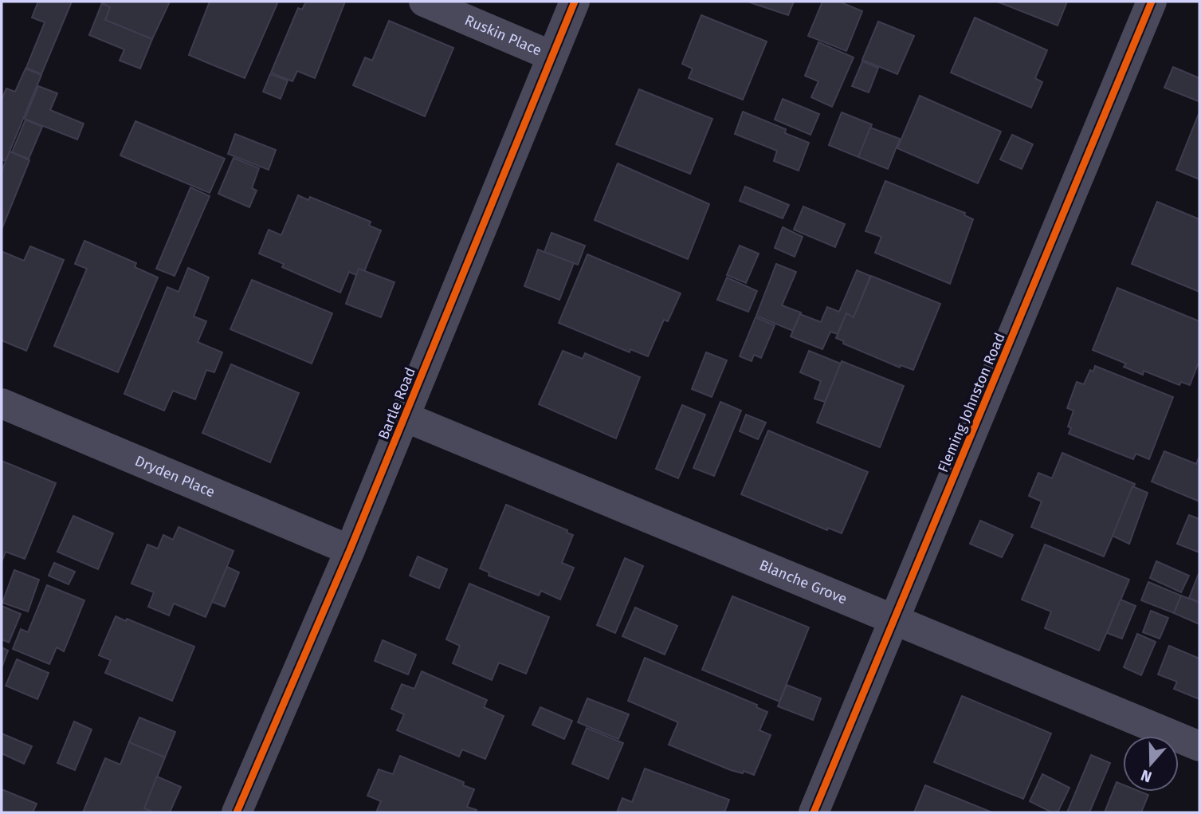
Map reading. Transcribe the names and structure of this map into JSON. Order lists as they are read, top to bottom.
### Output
{
  "streets": {
    "street": [
      "Ruskin Place",
      "Fleming Johnston Road",
      "Bartle Road",
      "Dryden Place",
      "Blanche Grove"
    ]
  },
  "crossings": [
    ["Ruskin Place", "Bartle Road"],
    ["Fleming Johnston Road", "Blanche Grove"],
    ["Bartle Road", "Dryden Place"],
    ["Bartle Road", "Blanche Grove"]
  ],
  "north": "bottom"
}
